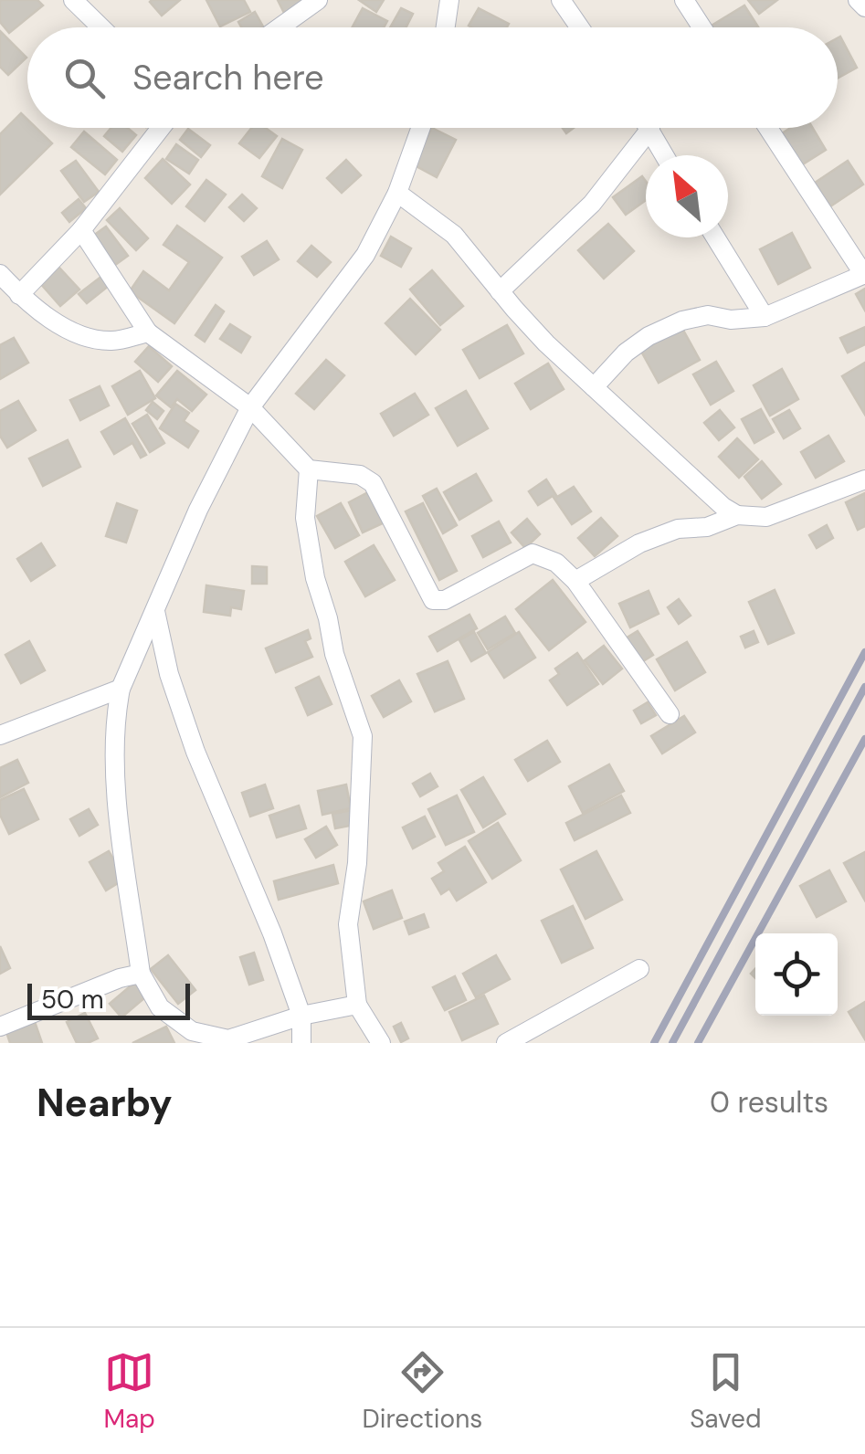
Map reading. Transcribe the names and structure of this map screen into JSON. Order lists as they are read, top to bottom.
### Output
{
  "scale_bar": "50 m",
  "north": "top left",
  "page": {
    "search": "Search here",
    "scale": "50 m",
    "heading": ["Nearby", "0 results"],
    "nav": ["Map", "Directions", "Saved"]
  }
}
